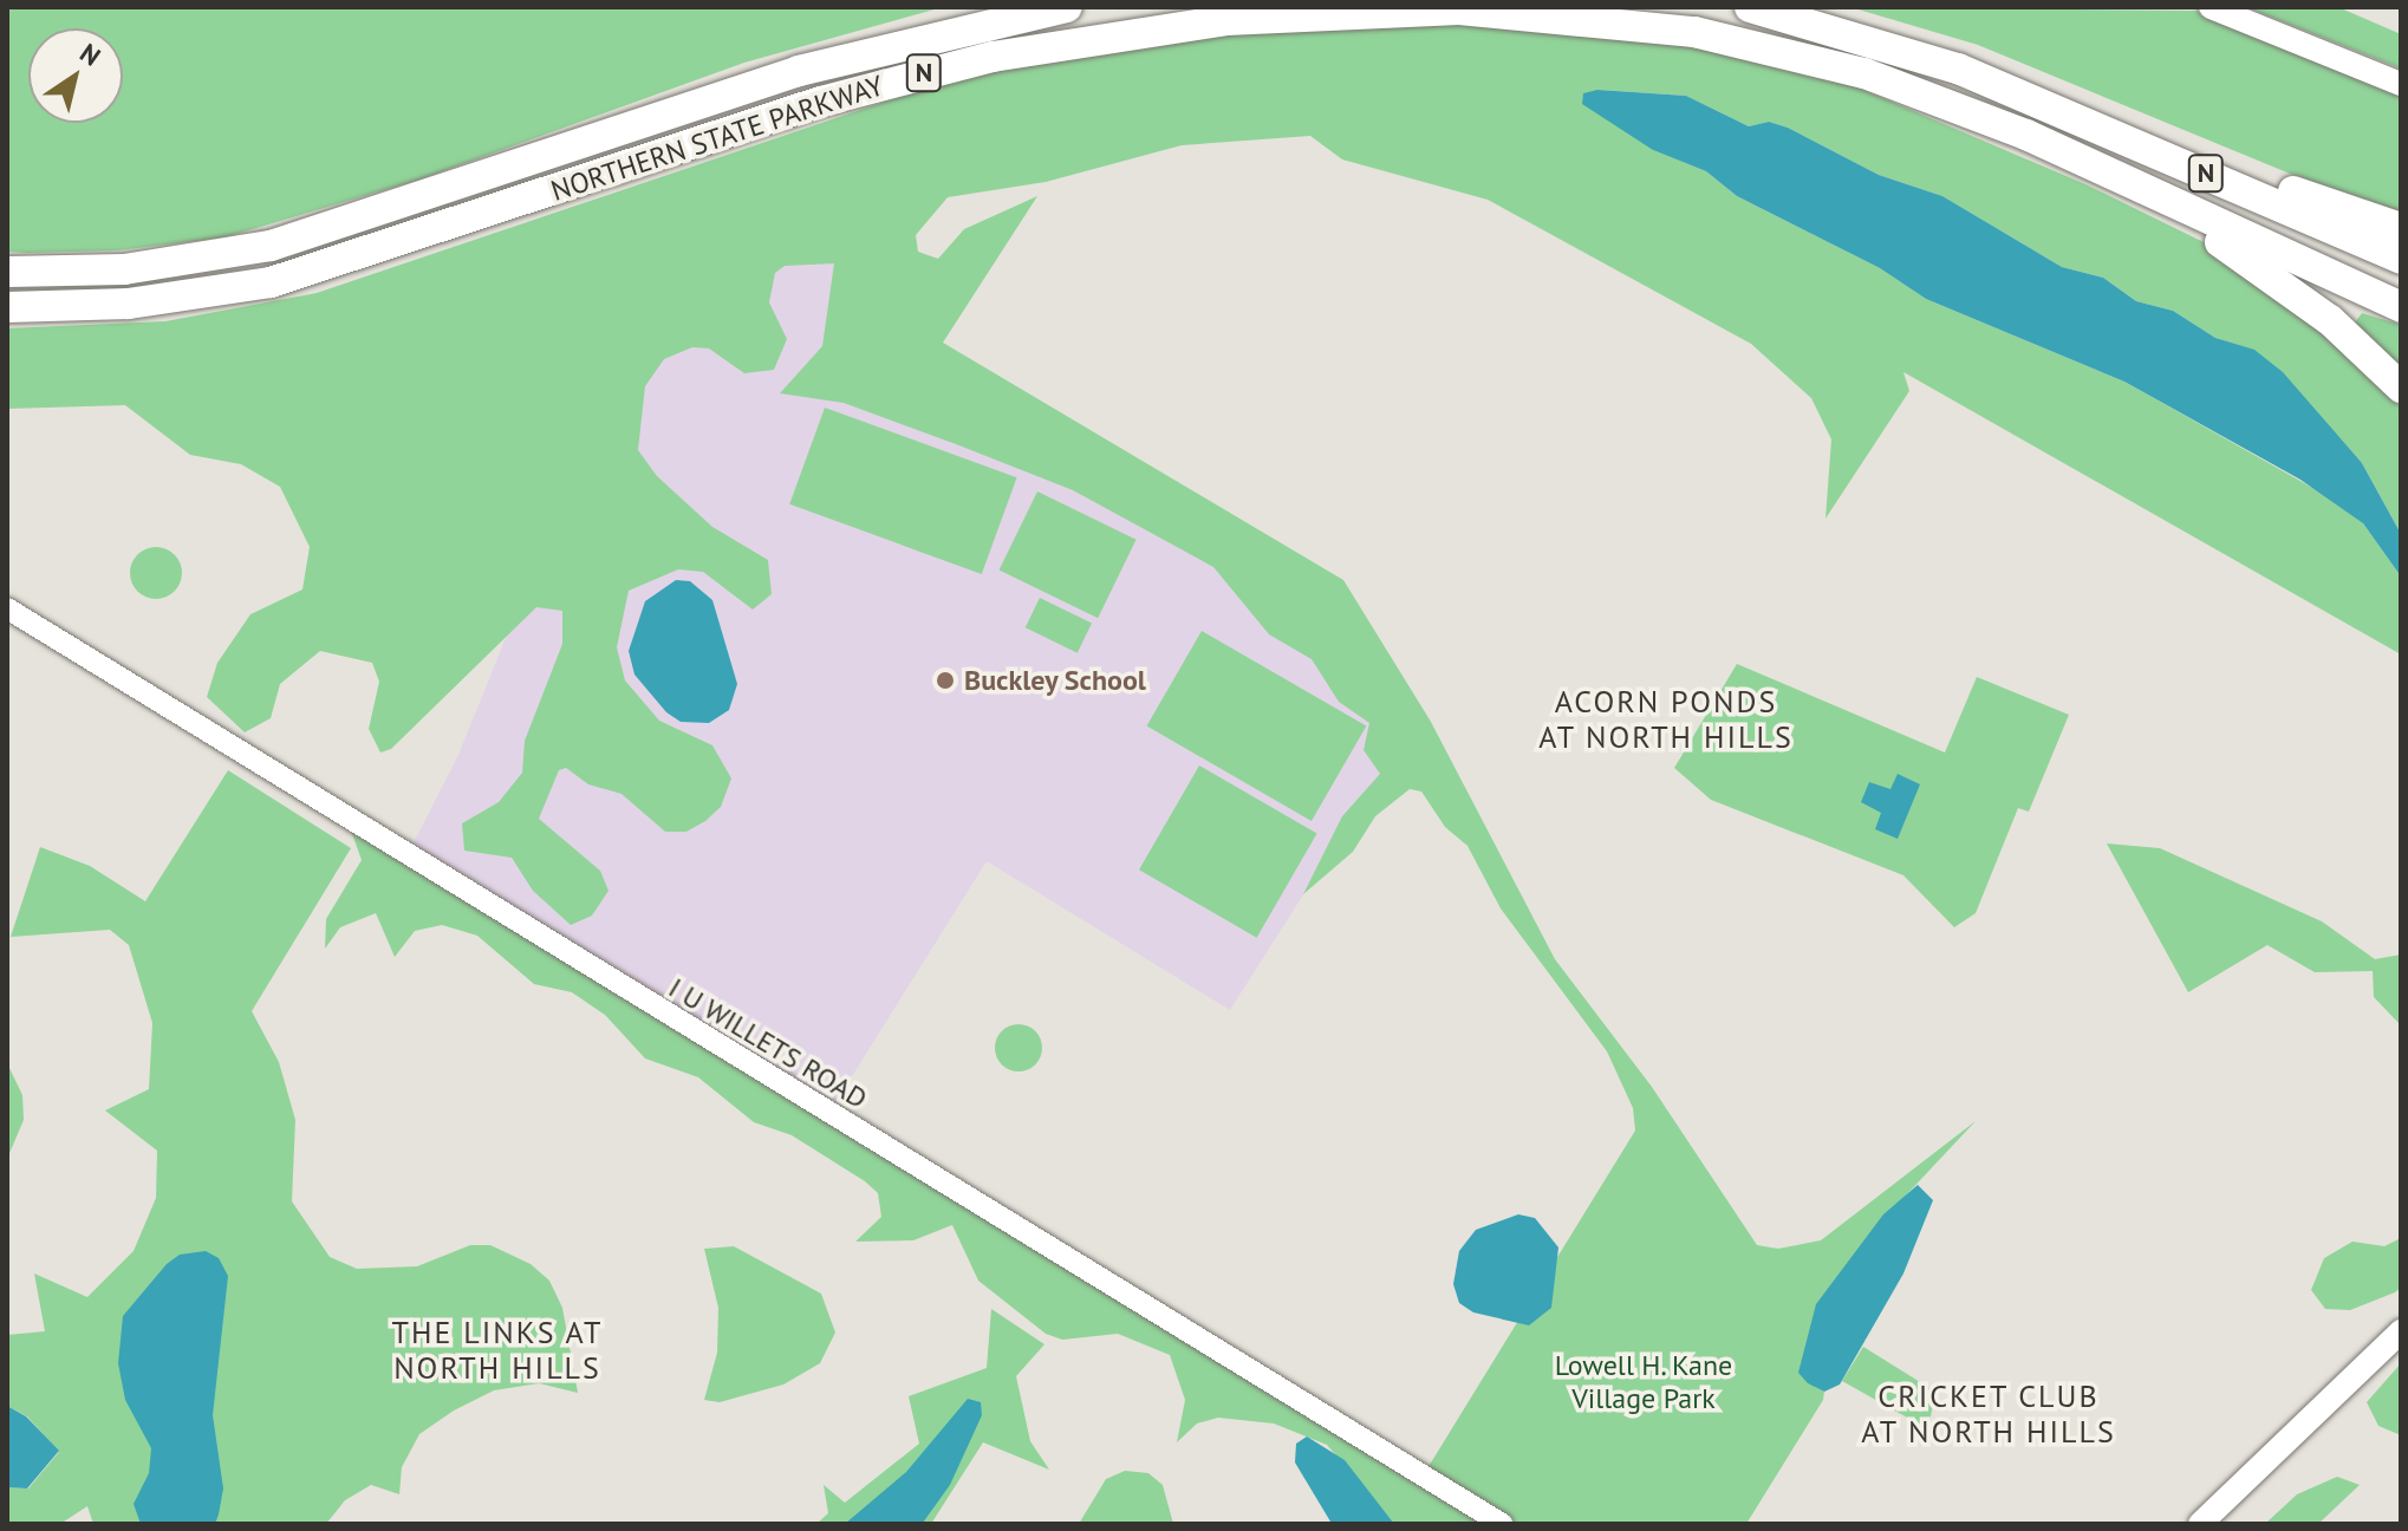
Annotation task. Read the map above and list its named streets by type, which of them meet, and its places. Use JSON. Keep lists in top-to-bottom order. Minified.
{"streets":{"highway":["N","NORTHERN STATE PARKWAY"],"street":["I U WILLETS ROAD"]},"districts":["ACORN PONDS AT NORTH HILLS","THE LINKS AT NORTH HILLS","CRICKET CLUB AT NORTH HILLS"],"parks":["Lowell H. Kane Village Park"],"places":["Buckley School"],"north":"top right"}
